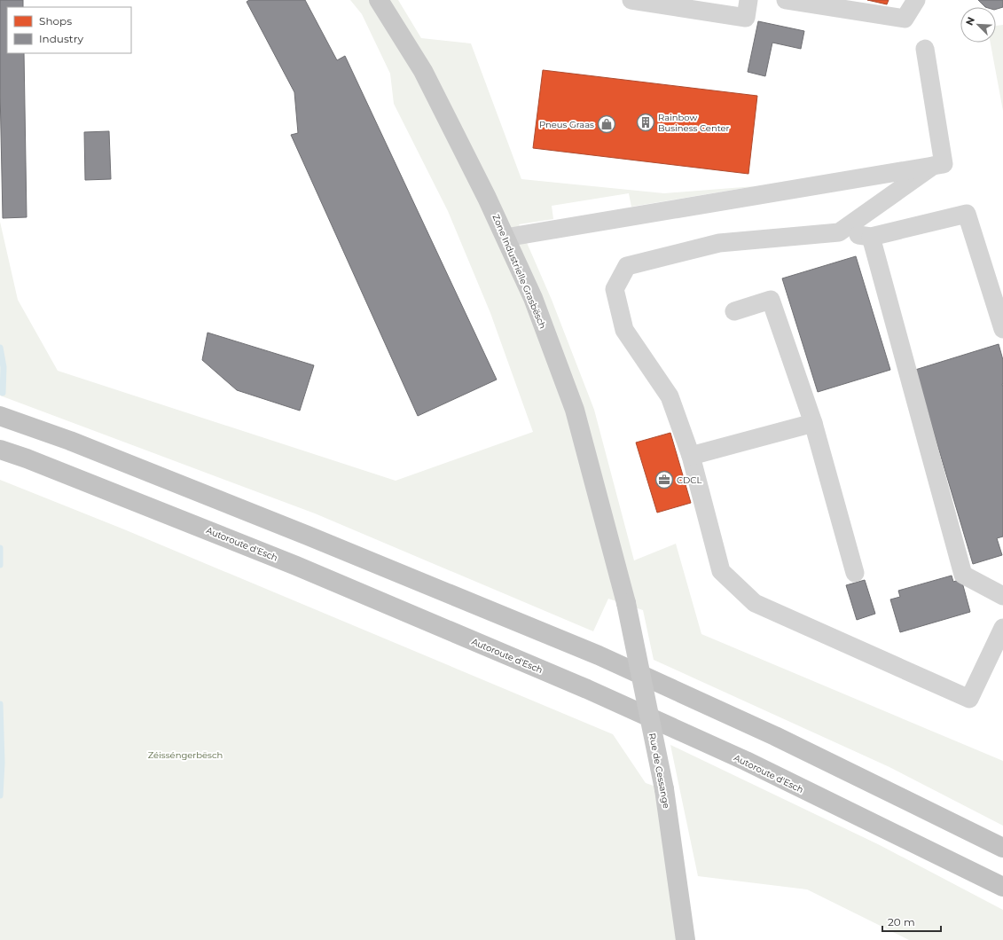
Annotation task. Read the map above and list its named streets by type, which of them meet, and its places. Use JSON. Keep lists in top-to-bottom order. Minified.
{"streets":{"highway":["Autoroute d'Esch"],"main road":["Zone Industrielle Grasbësch","Rue de Cessange"]},"crossings":[["Zone Industrielle Grasbësch","Rue de Cessange"]],"parks":["Zéisséngerbësch"],"places":{"building":["Rainbow Business Center"],"shop":["Pneus Graas"],"office":["CDCL"]},"legend":["Shops","Industry"],"scale_bar":"20 m","north":"top left"}
